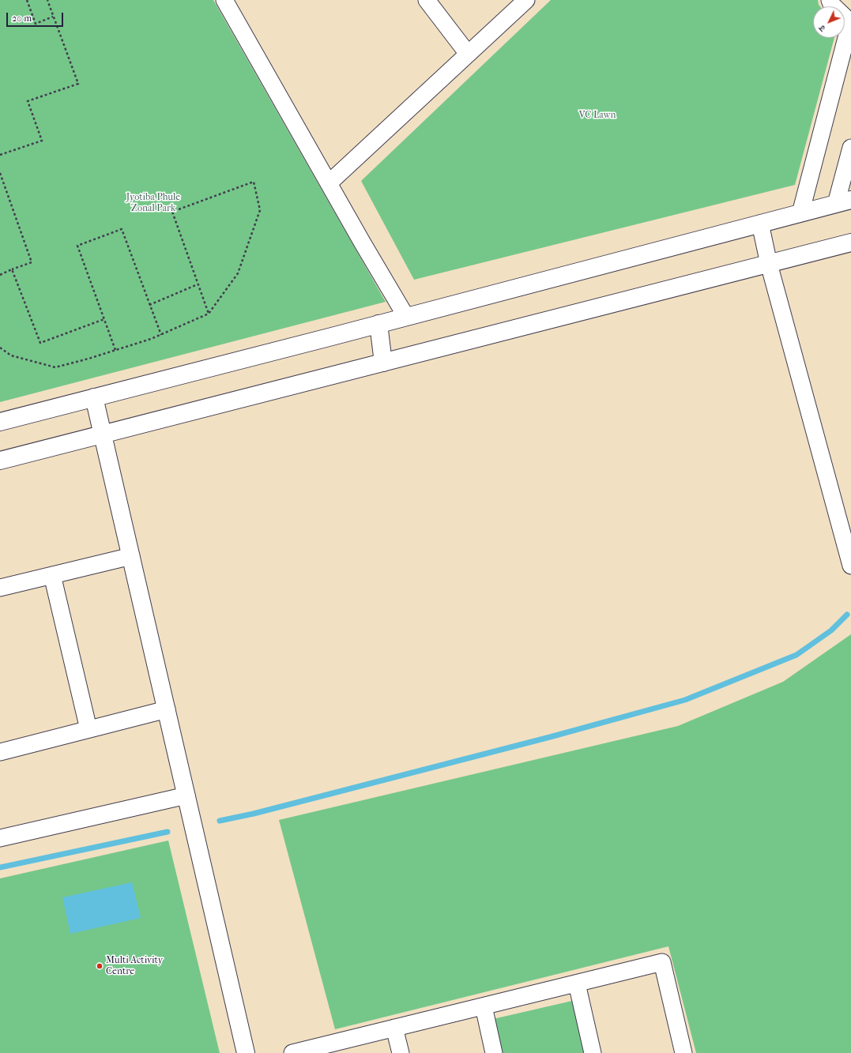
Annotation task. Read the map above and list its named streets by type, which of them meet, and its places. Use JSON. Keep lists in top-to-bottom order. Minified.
{"parks":["VC Lawn","Jyotiba Phule Zonal Park"],"places":["Multi Activity Centre"],"scale_bar":"20 m","north":"bottom left"}
